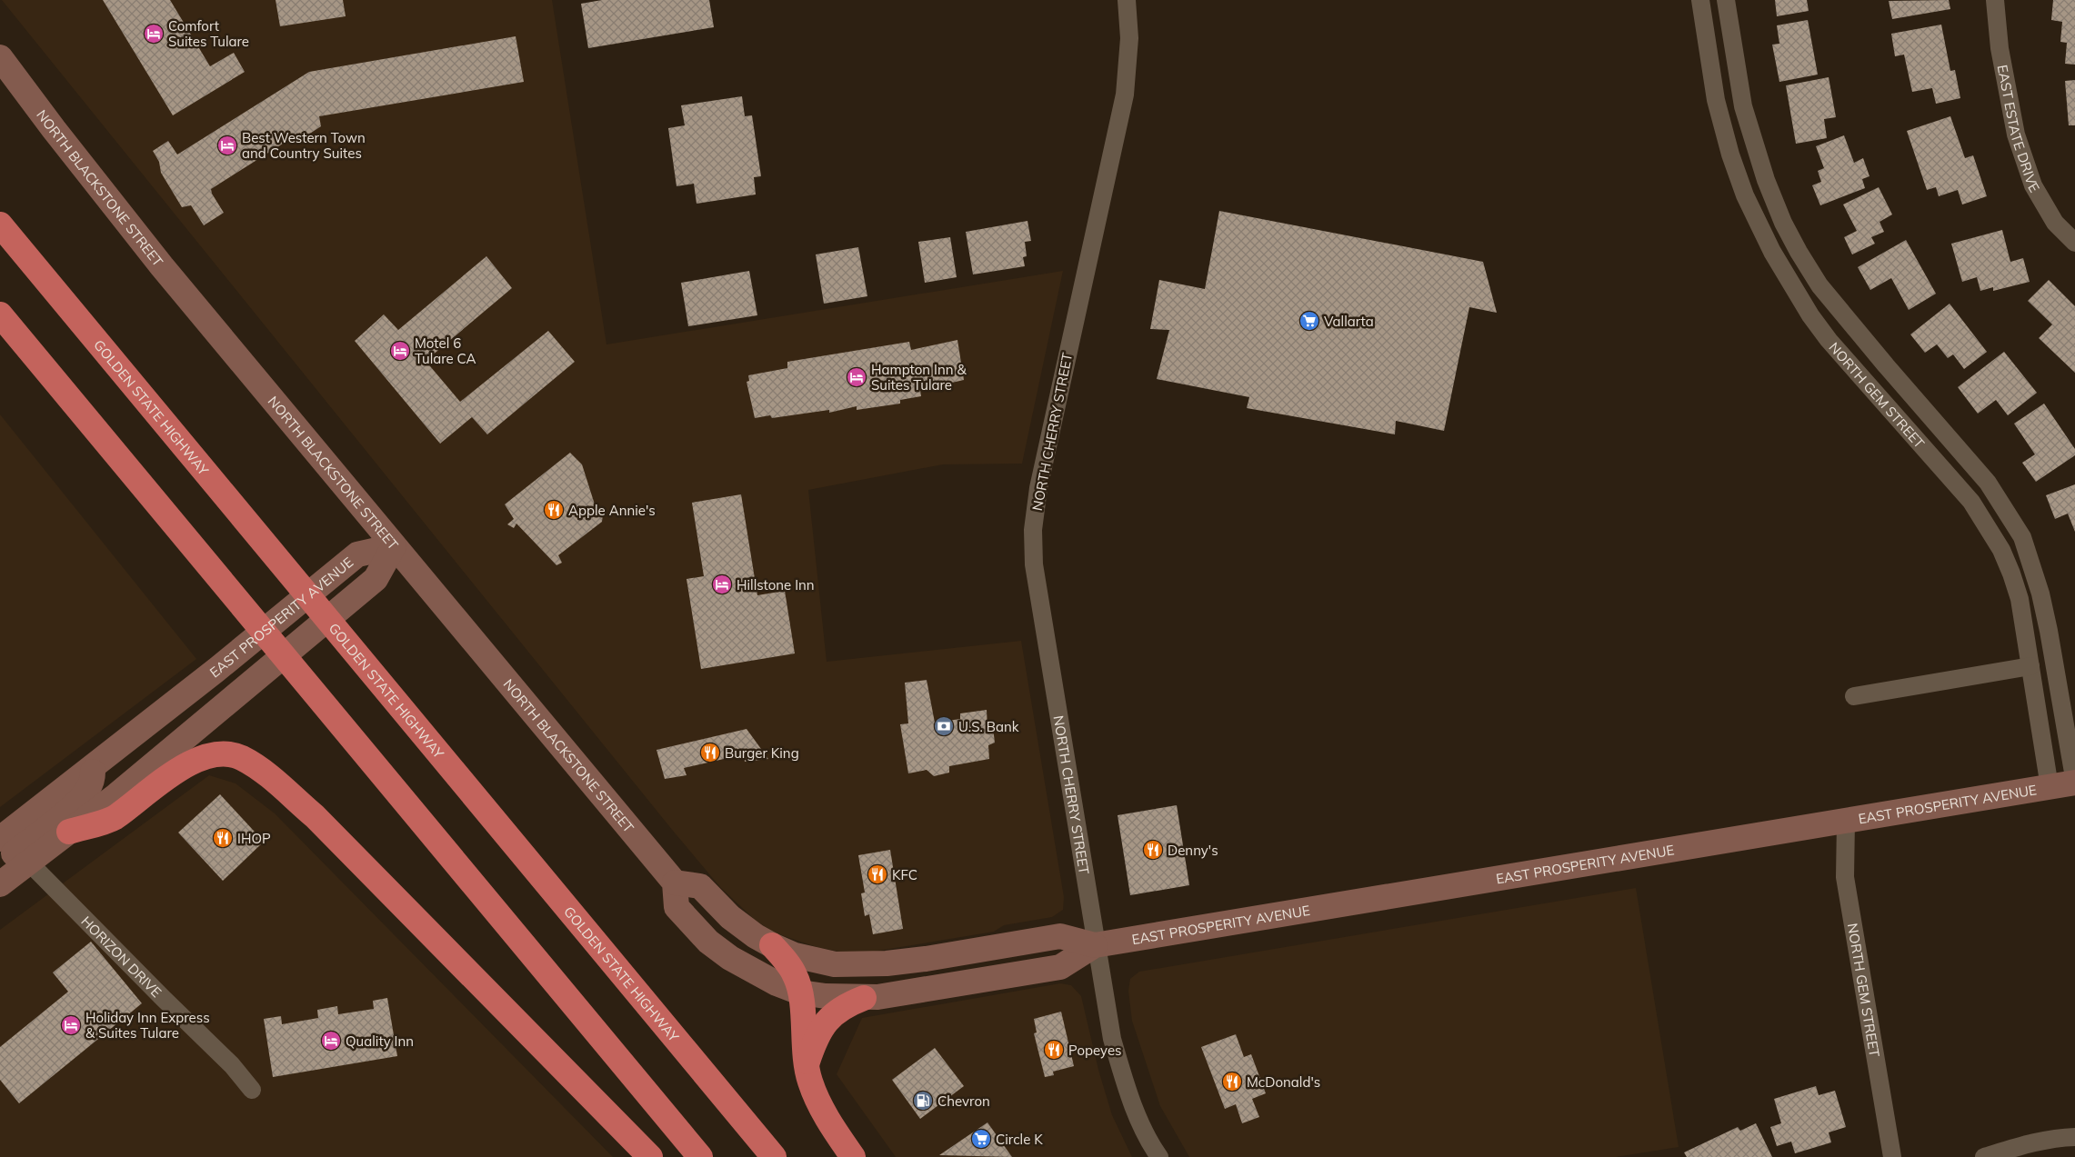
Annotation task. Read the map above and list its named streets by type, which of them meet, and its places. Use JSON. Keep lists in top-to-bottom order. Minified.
{"streets":{"highway":["GOLDEN STATE HIGHWAY"],"main road":["NORTH BLACKSTONE STREET","EAST PROSPERITY AVENUE"],"street":["EAST ESTATE DRIVE","NORTH GEM STREET","NORTH CHERRY STREET","HORIZON DRIVE"]},"crossings":[["NORTH BLACKSTONE STREET","EAST PROSPERITY AVENUE"],["NORTH GEM STREET","EAST PROSPERITY AVENUE"],["NORTH CHERRY STREET","EAST PROSPERITY AVENUE"]],"places":{"hotel":["Comfort Suites Tulare","Best Western Town and Country Suites","Motel 6 Tulare CA","Hampton Inn & Suites Tulare","Hillstone Inn","Holiday Inn Express & Suites Tulare","Quality Inn"],"supermarket":["Vallarta","Circle K"],"restaurant":["Apple Annie's","Burger King","IHOP","Denny's","KFC","Popeyes","McDonald's"],"bank":["U.S. Bank"],"fuel station":["Chevron"]}}
